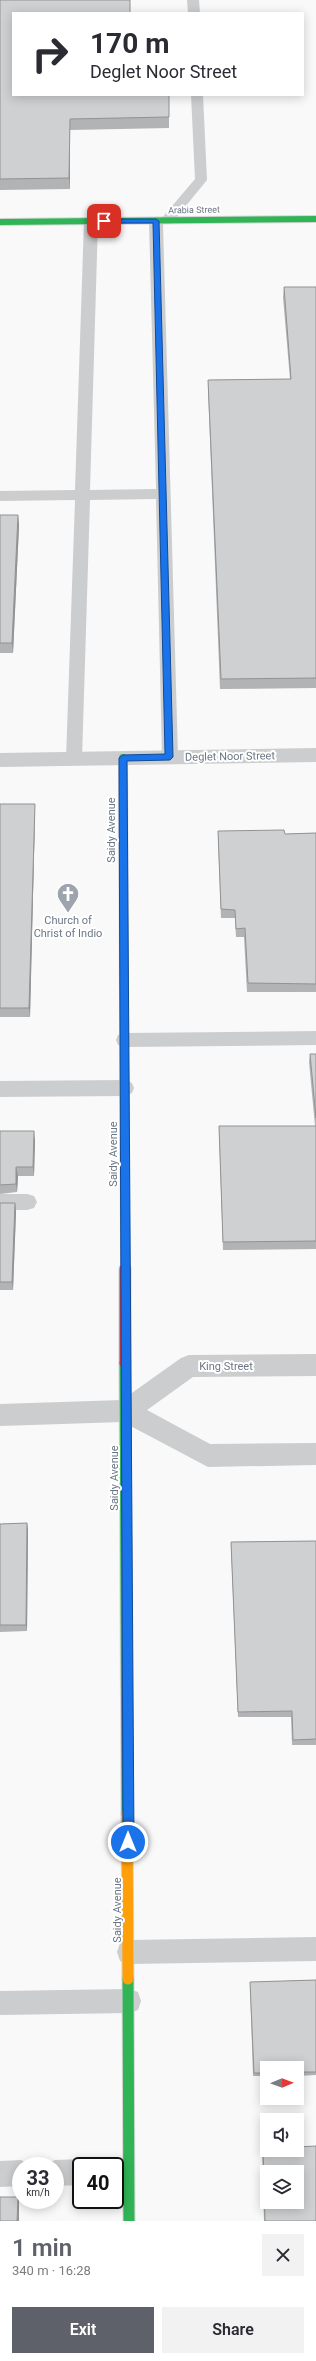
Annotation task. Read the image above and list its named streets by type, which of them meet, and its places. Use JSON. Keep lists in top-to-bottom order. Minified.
{"streets":{"street":["Arabia Street","Deglet Noor Street","Saidy Avenue","King Street"]},"crossings":[["Deglet Noor Street","Saidy Avenue"],["Saidy Avenue","King Street"]],"places":{"church":["Church of Christ of Indio"]},"north":"right","page":{"turn":["170 m","Deglet Noor Street"],"speed":"33 km/h","limit":"40","heading":["1 min","340 m · 16:28"],"buttons":["Exit","Share"]}}
